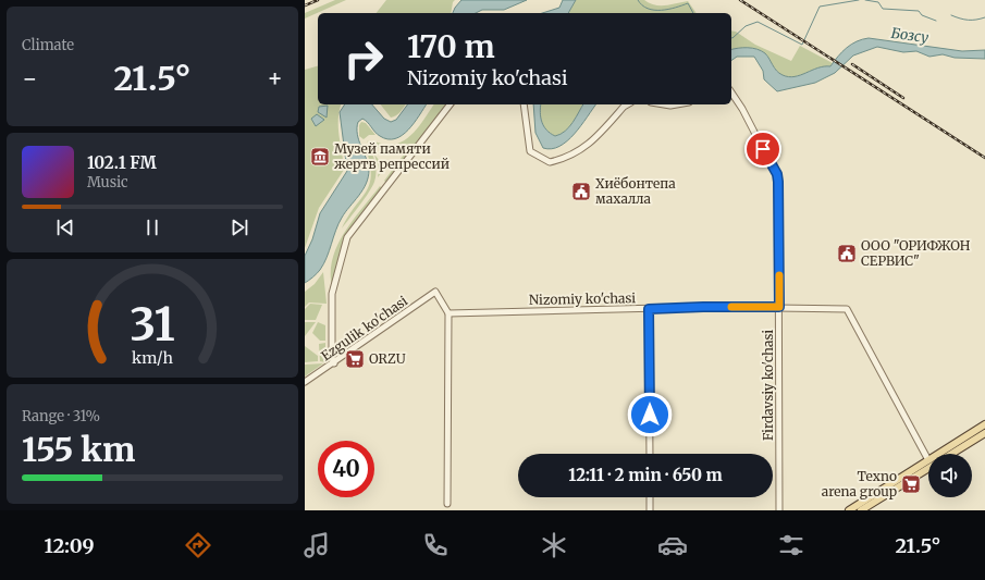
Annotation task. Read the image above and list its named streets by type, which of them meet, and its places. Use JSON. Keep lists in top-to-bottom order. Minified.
{"streets":{"street":["Nizomiy ko'chasi","Ezgulik ko'chasi","Firdavsiy ko'chasi"]},"crossings":[["Nizomiy ko'chasi","Ezgulik ko'chasi"],["Nizomiy ko'chasi","Firdavsiy ko'chasi"]],"water":["Бозсу"],"places":{"museum":["Музей памяти жертв репрессий"],"public building":["Хиёбонтепа махалла","ООО \"ОРИФЖОН СЕРВИС\""],"supermarket":["ORZU","Texno arena group"]},"page":{"tile":["Climate",["Range · 31%","155 km"]],"turn":["170 m","Nizomiy ko'chasi"],"heat":["−","21.5°","+"],"song":["102.1 FM","Music"],"limit":"40","trip":"12:11 · 2 min · 650 m","tabs":["12:09","21.5°"],"gauge":["31","km/h"]}}
